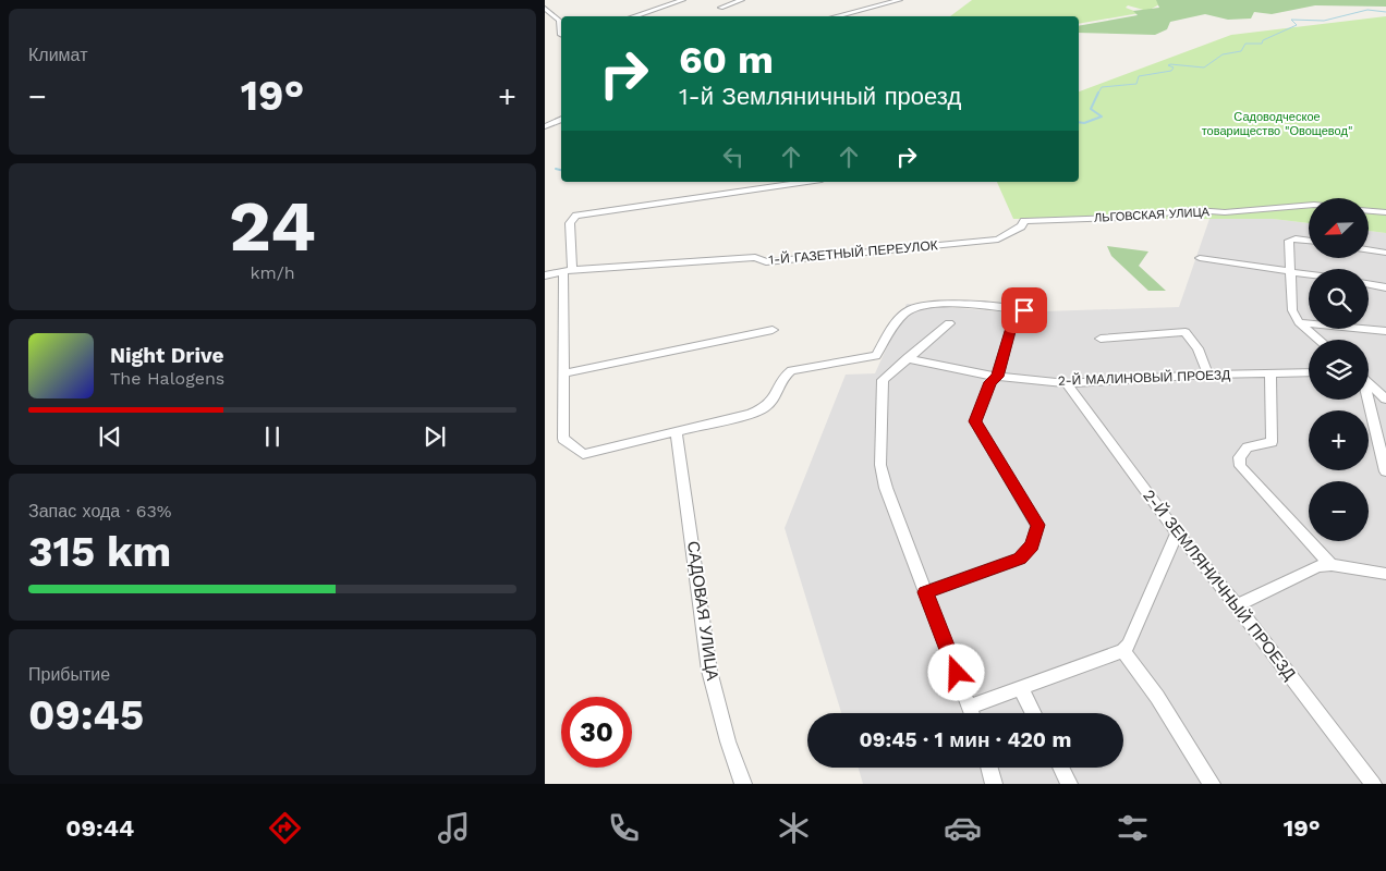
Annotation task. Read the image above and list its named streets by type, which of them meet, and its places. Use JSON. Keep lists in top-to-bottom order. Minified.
{"streets":{"street":["ЛЬГОВСКАЯ УЛИЦА","1-Й ГАЗЕТНЫЙ ПЕРЕУЛОК","2-Й МАЛИНОВЫЙ ПРОЕЗД","2-Й ЗЕМЛЯНИЧНЫЙ ПРОЕЗД","САДОВАЯ УЛИЦА"]},"crossings":[["ЛЬГОВСКАЯ УЛИЦА","1-Й ГАЗЕТНЫЙ ПЕРЕУЛОК"],["2-Й МАЛИНОВЫЙ ПРОЕЗД","2-Й ЗЕМЛЯНИЧНЫЙ ПРОЕЗД"]],"parks":["Садоводческое товарищество \"Овощевод\""],"north":"bottom left","page":{"tile":["Климат",["24","km/h"],["Запас хода · 63%","315 km"],["Прибытие","09:45"]],"turn":["60 m","1-й Земляничный проезд"],"heat":["−","19°","+"],"map_buttons":["+","−"],"song":["Night Drive","The Halogens"],"limit":"30","trip":"09:45 · 1 мин · 420 m","tabs":["09:44","19°"]}}
